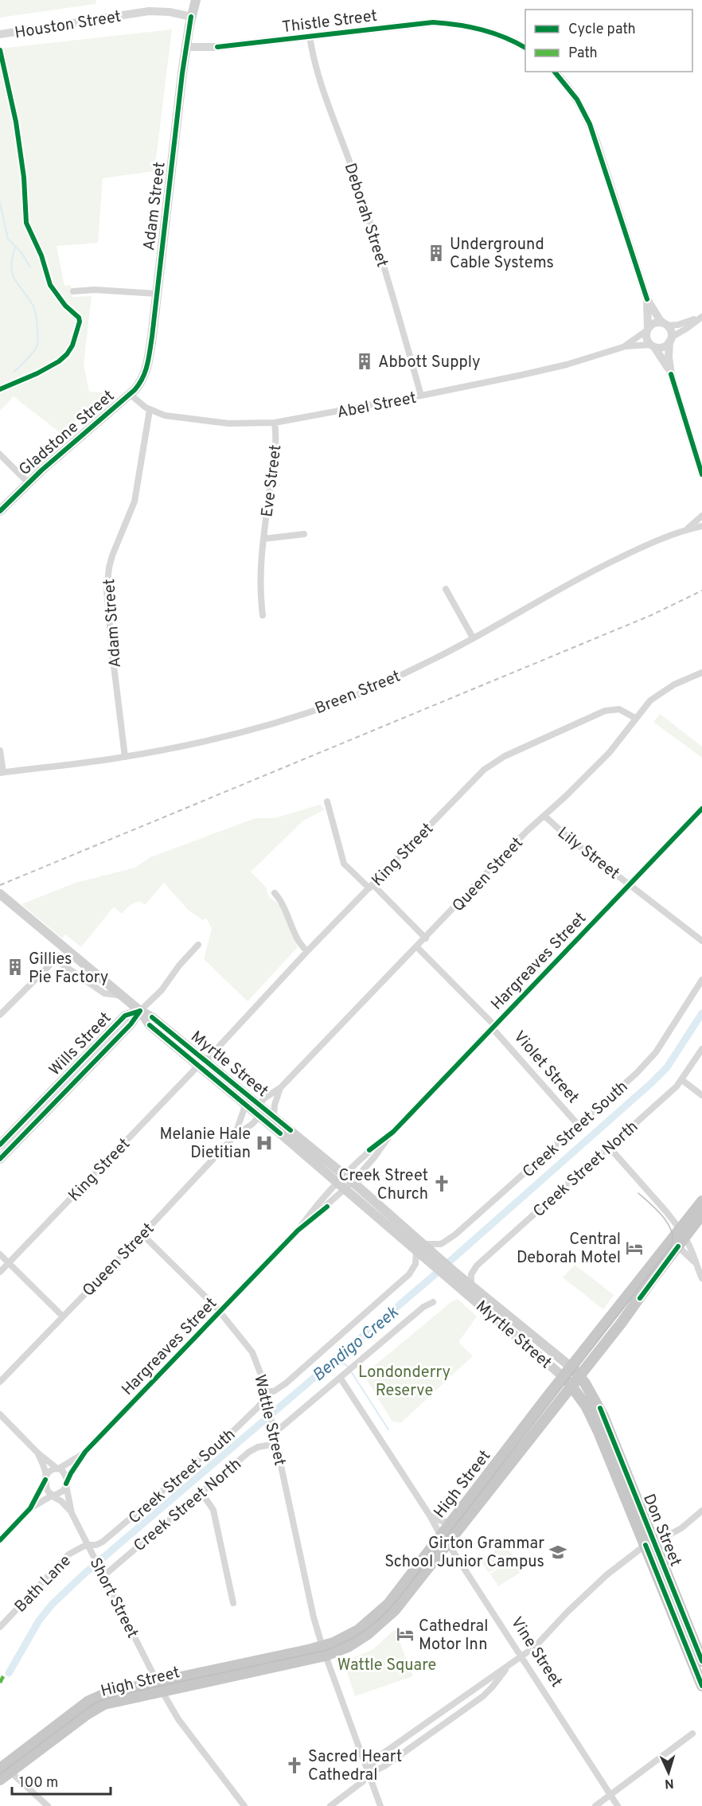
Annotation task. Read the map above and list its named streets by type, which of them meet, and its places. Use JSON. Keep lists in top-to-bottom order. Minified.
{"streets":{"highway":["High Street","Don Street"],"main road":["Adam Street","Gladstone Street","Wills Street","Myrtle Street"],"street":["Thistle Street","Houston Street","Deborah Street","Abel Street","Eve Street","Breen Street","Lily Street","King Street","Queen Street","Hargreaves Street","Violet Street","Creek Street South","Creek Street North","Wattle Street","Bath Lane","Short Street","Vine Street"]},"crossings":[["Thistle Street","Adam Street"],["Thistle Street","Deborah Street"],["Houston Street","Adam Street"],["Adam Street","Abel Street"],["Adam Street","Gladstone Street"],["Adam Street","Breen Street"],["Deborah Street","Abel Street"],["Abel Street","Gladstone Street"],["Abel Street","Eve Street"],["Lily Street","Queen Street"],["Lily Street","Hargreaves Street"],["King Street","Queen Street"],["King Street","Myrtle Street"],["Queen Street","Myrtle Street"],["Queen Street","Violet Street"],["Queen Street","Wattle Street"],["Hargreaves Street","Myrtle Street"],["Hargreaves Street","Violet Street"],["Hargreaves Street","Wattle Street"],["Hargreaves Street","Short Street"],["Wills Street","Myrtle Street"],["Myrtle Street","Creek Street South"],["Myrtle Street","Creek Street North"],["Myrtle Street","High Street"],["Myrtle Street","Don Street"],["Violet Street","Creek Street South"],["Creek Street South","Wattle Street"],["Creek Street South","Bath Lane"],["Creek Street South","Short Street"],["Creek Street North","Wattle Street"],["Creek Street North","Short Street"],["Wattle Street","High Street"],["High Street","Don Street"],["High Street","Short Street"],["High Street","Vine Street"],["Bath Lane","Short Street"]],"water":["Bendigo Creek"],"parks":["Londonderry Reserve","Wattle Square"],"places":{"building":["Underground Cable Systems","Abbott Supply","Gillies Pie Factory"],"hospital":["Melanie Hale Dietitian"],"church":["Creek Street Church","Sacred Heart Cathedral"],"hotel":["Central Deborah Motel","Cathedral Motor Inn"],"school or university":["Girton Grammar School Junior Campus"]},"legend":["Cycle path","Path"],"scale_bar":"100 m","north":"bottom"}
